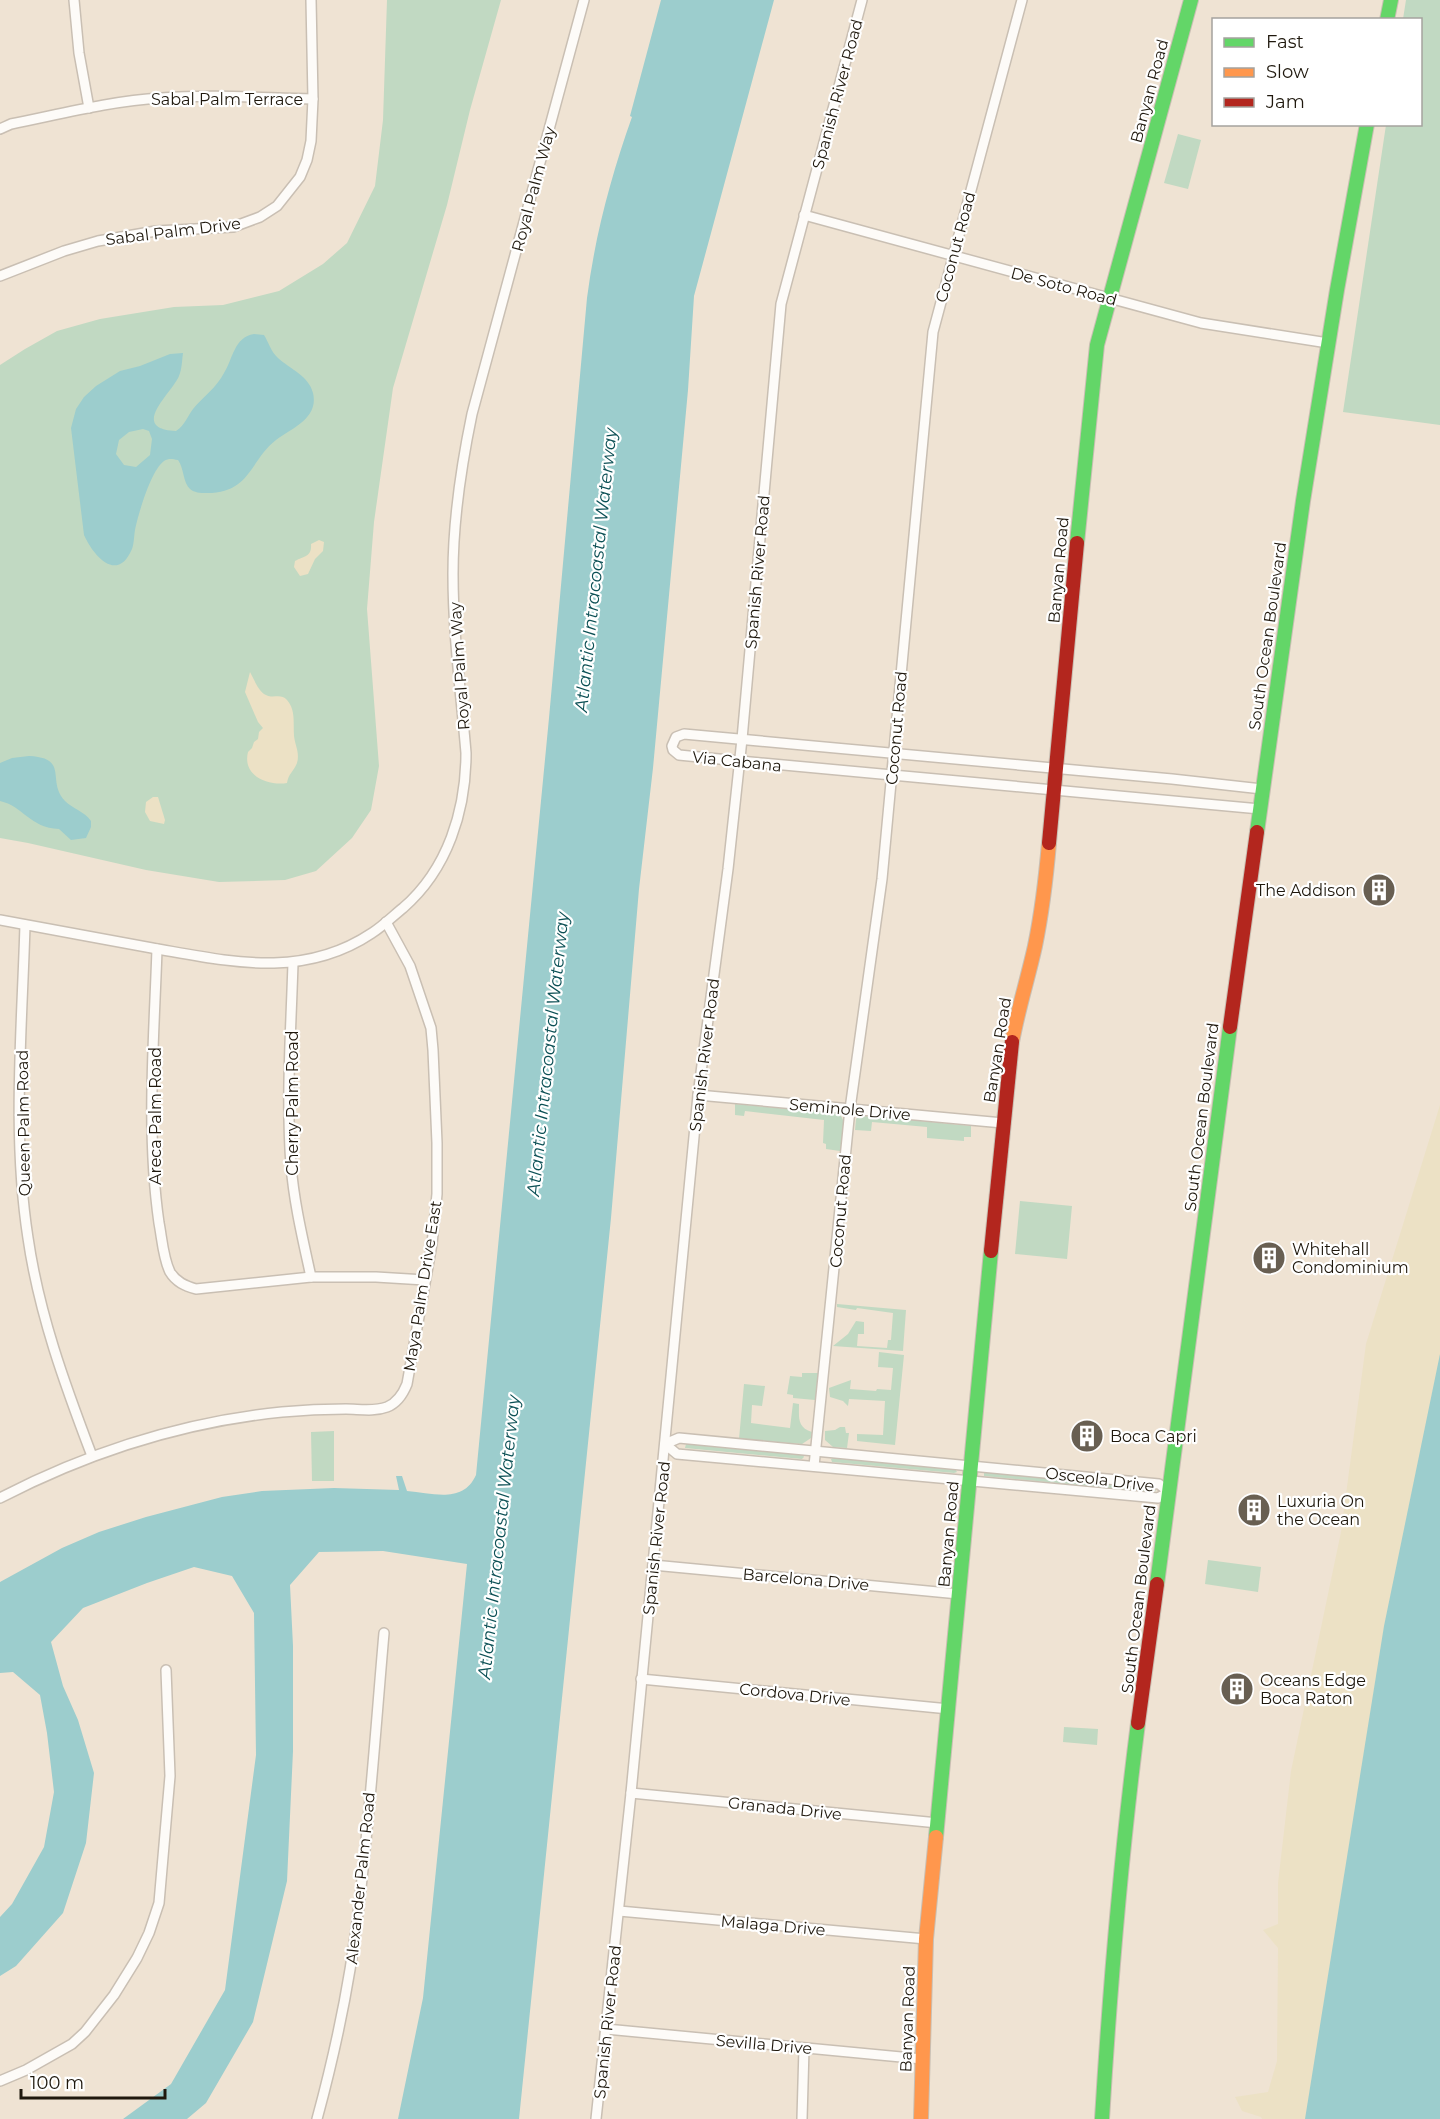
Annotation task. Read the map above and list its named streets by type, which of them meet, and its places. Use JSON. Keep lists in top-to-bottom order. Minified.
{"streets":{"street":["Banyan Road","Spanish River Road","Sabal Palm Terrace","Royal Palm Way","Sabal Palm Drive","Coconut Road","De Soto Road","South Ocean Boulevard","Via Cabana","Cherry Palm Road","Seminole Drive","Areca Palm Road","Queen Palm Road","Maya Palm Drive East","Osceola Drive","Barcelona Drive","Cordova Drive","Granada Drive","Alexander Palm Road","Malaga Drive","Sevilla Drive"]},"crossings":[["Banyan Road","De Soto Road"],["Banyan Road","Via Cabana"],["Banyan Road","Seminole Drive"],["Banyan Road","Osceola Drive"],["Banyan Road","Barcelona Drive"],["Banyan Road","Cordova Drive"],["Banyan Road","Granada Drive"],["Banyan Road","Malaga Drive"],["Banyan Road","Sevilla Drive"],["Spanish River Road","De Soto Road"],["Spanish River Road","Via Cabana"],["Spanish River Road","Seminole Drive"],["Spanish River Road","Osceola Drive"],["Spanish River Road","Barcelona Drive"],["Spanish River Road","Cordova Drive"],["Spanish River Road","Granada Drive"],["Spanish River Road","Malaga Drive"],["Spanish River Road","Sevilla Drive"],["Sabal Palm Terrace","Sabal Palm Drive"],["Royal Palm Way","Cherry Palm Road"],["Royal Palm Way","Areca Palm Road"],["Royal Palm Way","Queen Palm Road"],["Royal Palm Way","Maya Palm Drive East"],["Coconut Road","De Soto Road"],["Coconut Road","Via Cabana"],["Coconut Road","Seminole Drive"],["Coconut Road","Osceola Drive"],["De Soto Road","South Ocean Boulevard"],["South Ocean Boulevard","Via Cabana"],["South Ocean Boulevard","Osceola Drive"],["Cherry Palm Road","Areca Palm Road"],["Areca Palm Road","Maya Palm Drive East"],["Queen Palm Road","Maya Palm Drive East"]],"water":["Atlantic Intracoastal Waterway"],"places":{"building":["The Addison","Whitehall Condominium","Boca Capri","Luxuria On the Ocean","Oceans Edge Boca Raton"]},"legend":["Fast","Slow","Jam"],"scale_bar":"100 m"}
